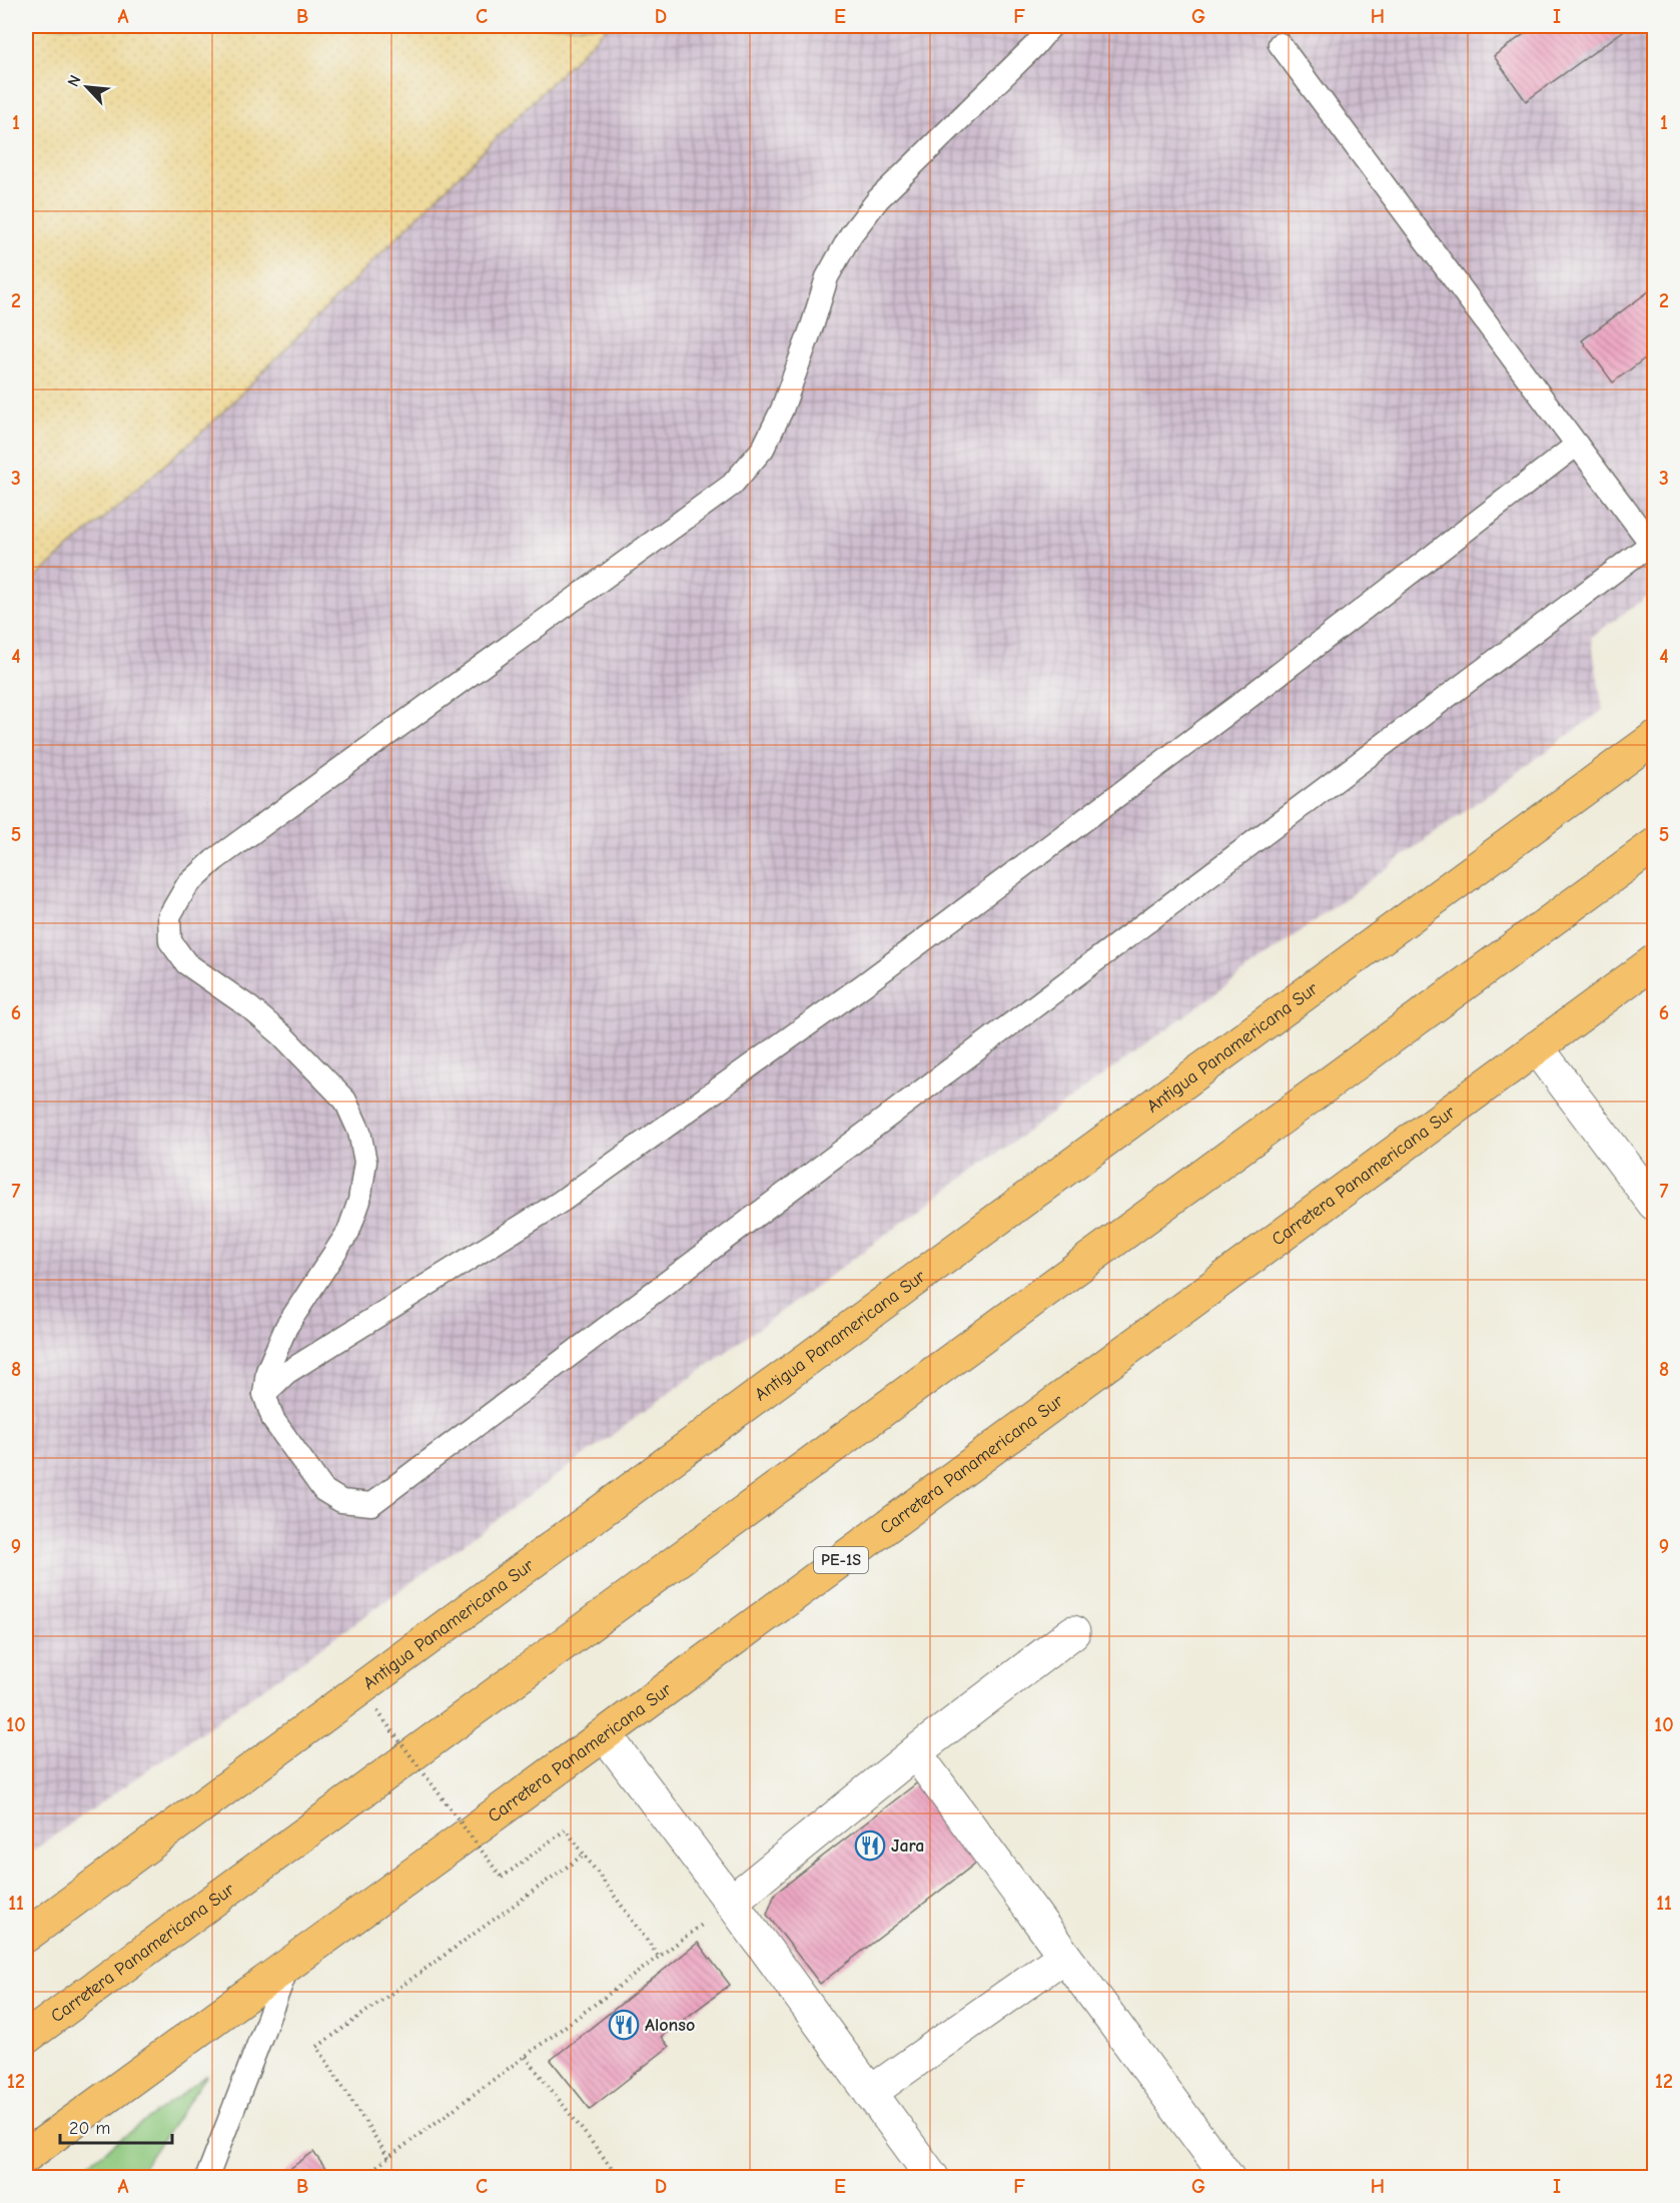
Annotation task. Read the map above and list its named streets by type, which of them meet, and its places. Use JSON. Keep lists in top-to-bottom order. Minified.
{"streets":{"main road":["Antigua Panamericana Sur","Carretera Panamericana Sur","PE-1S"]},"places":{"restaurant":["Jara","Alonso"]},"scale_bar":"20 m","north":"top left","grid":{"columns":["A","B","C","D","E","F","G","H","I"],"rows":["1","2","3","4","5","6","7","8","9","10","11","12"]}}
